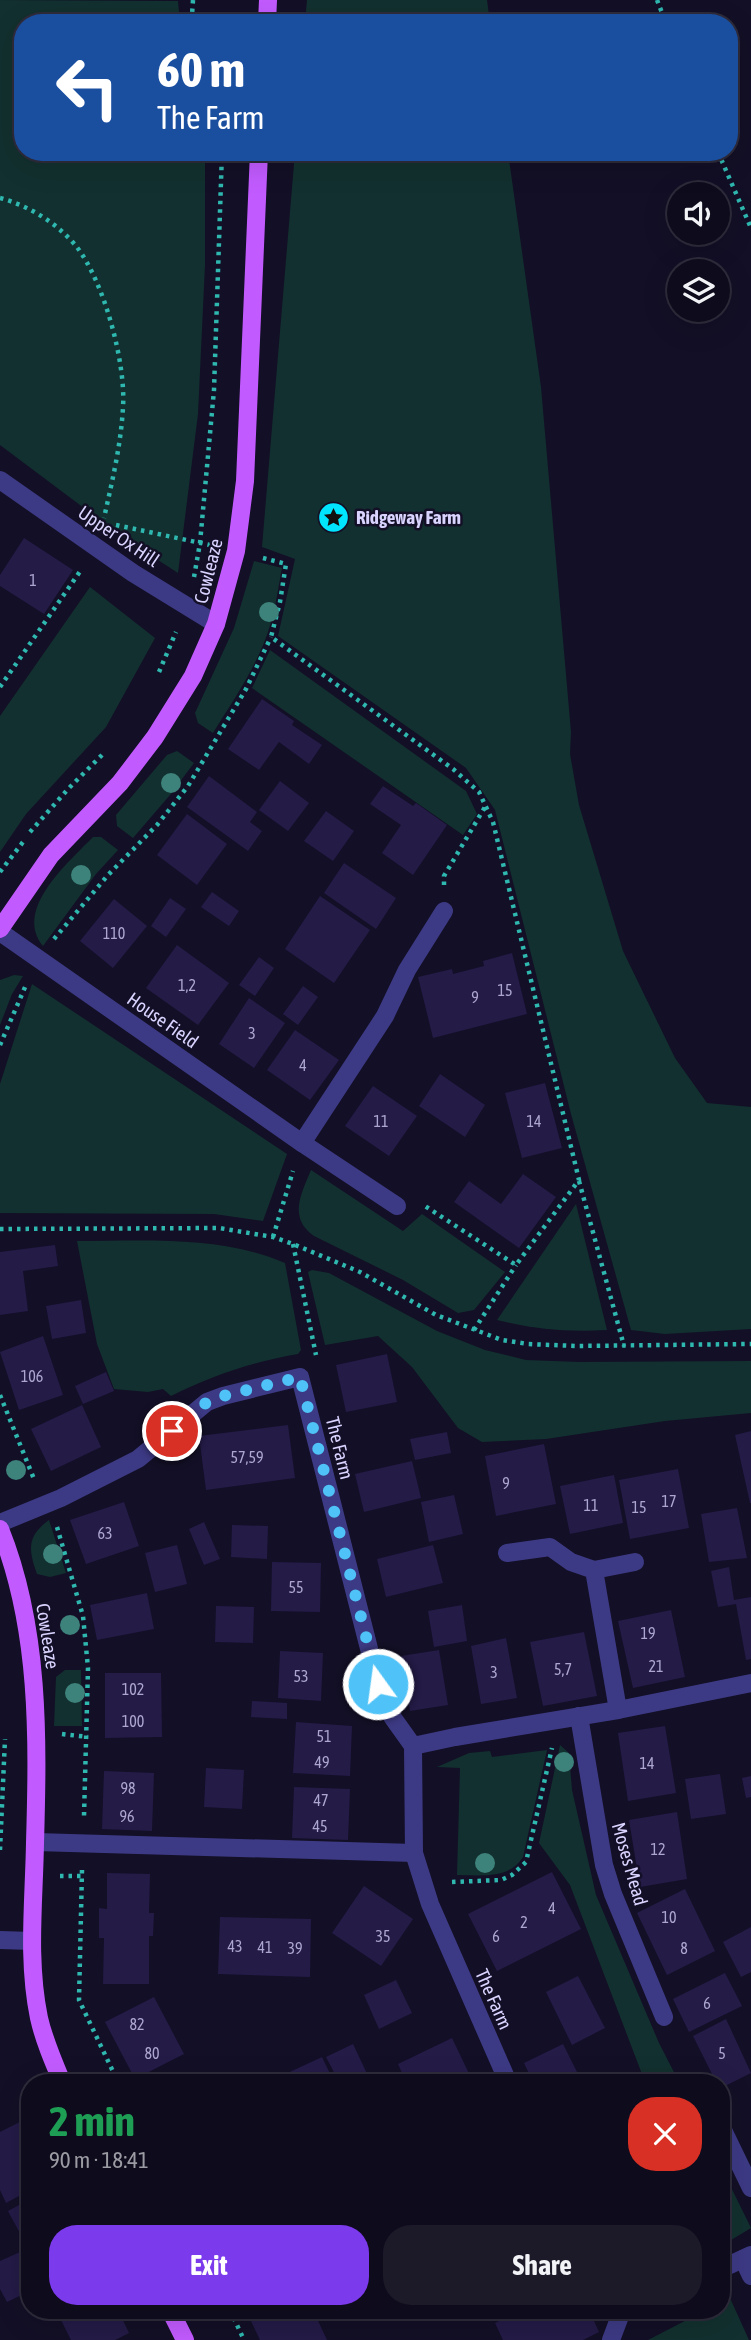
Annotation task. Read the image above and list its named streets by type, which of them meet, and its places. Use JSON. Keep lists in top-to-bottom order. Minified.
{"streets":{"main road":["Cowleaze"],"street":["Upper Ox Hill","House Field","The Farm","Moses Mead"]},"crossings":[["Upper Ox Hill","Cowleaze"],["Cowleaze","House Field"]],"places":{"place":["Ridgeway Farm"]},"house_numbers":["1","110","1,2","15","9","3","4","11","14","106","57,59","9","17","11","15","63","55","19","21","5,7","3","53","102","100","51","49","14","98","47","96","45","12","4","10","2","35","6","43","41","39","8","6","82","80","5"],"page":{"turn":["60 m","The Farm"],"heading":["2 min","90 m · 18:41"],"buttons":["Exit","Share"]}}
